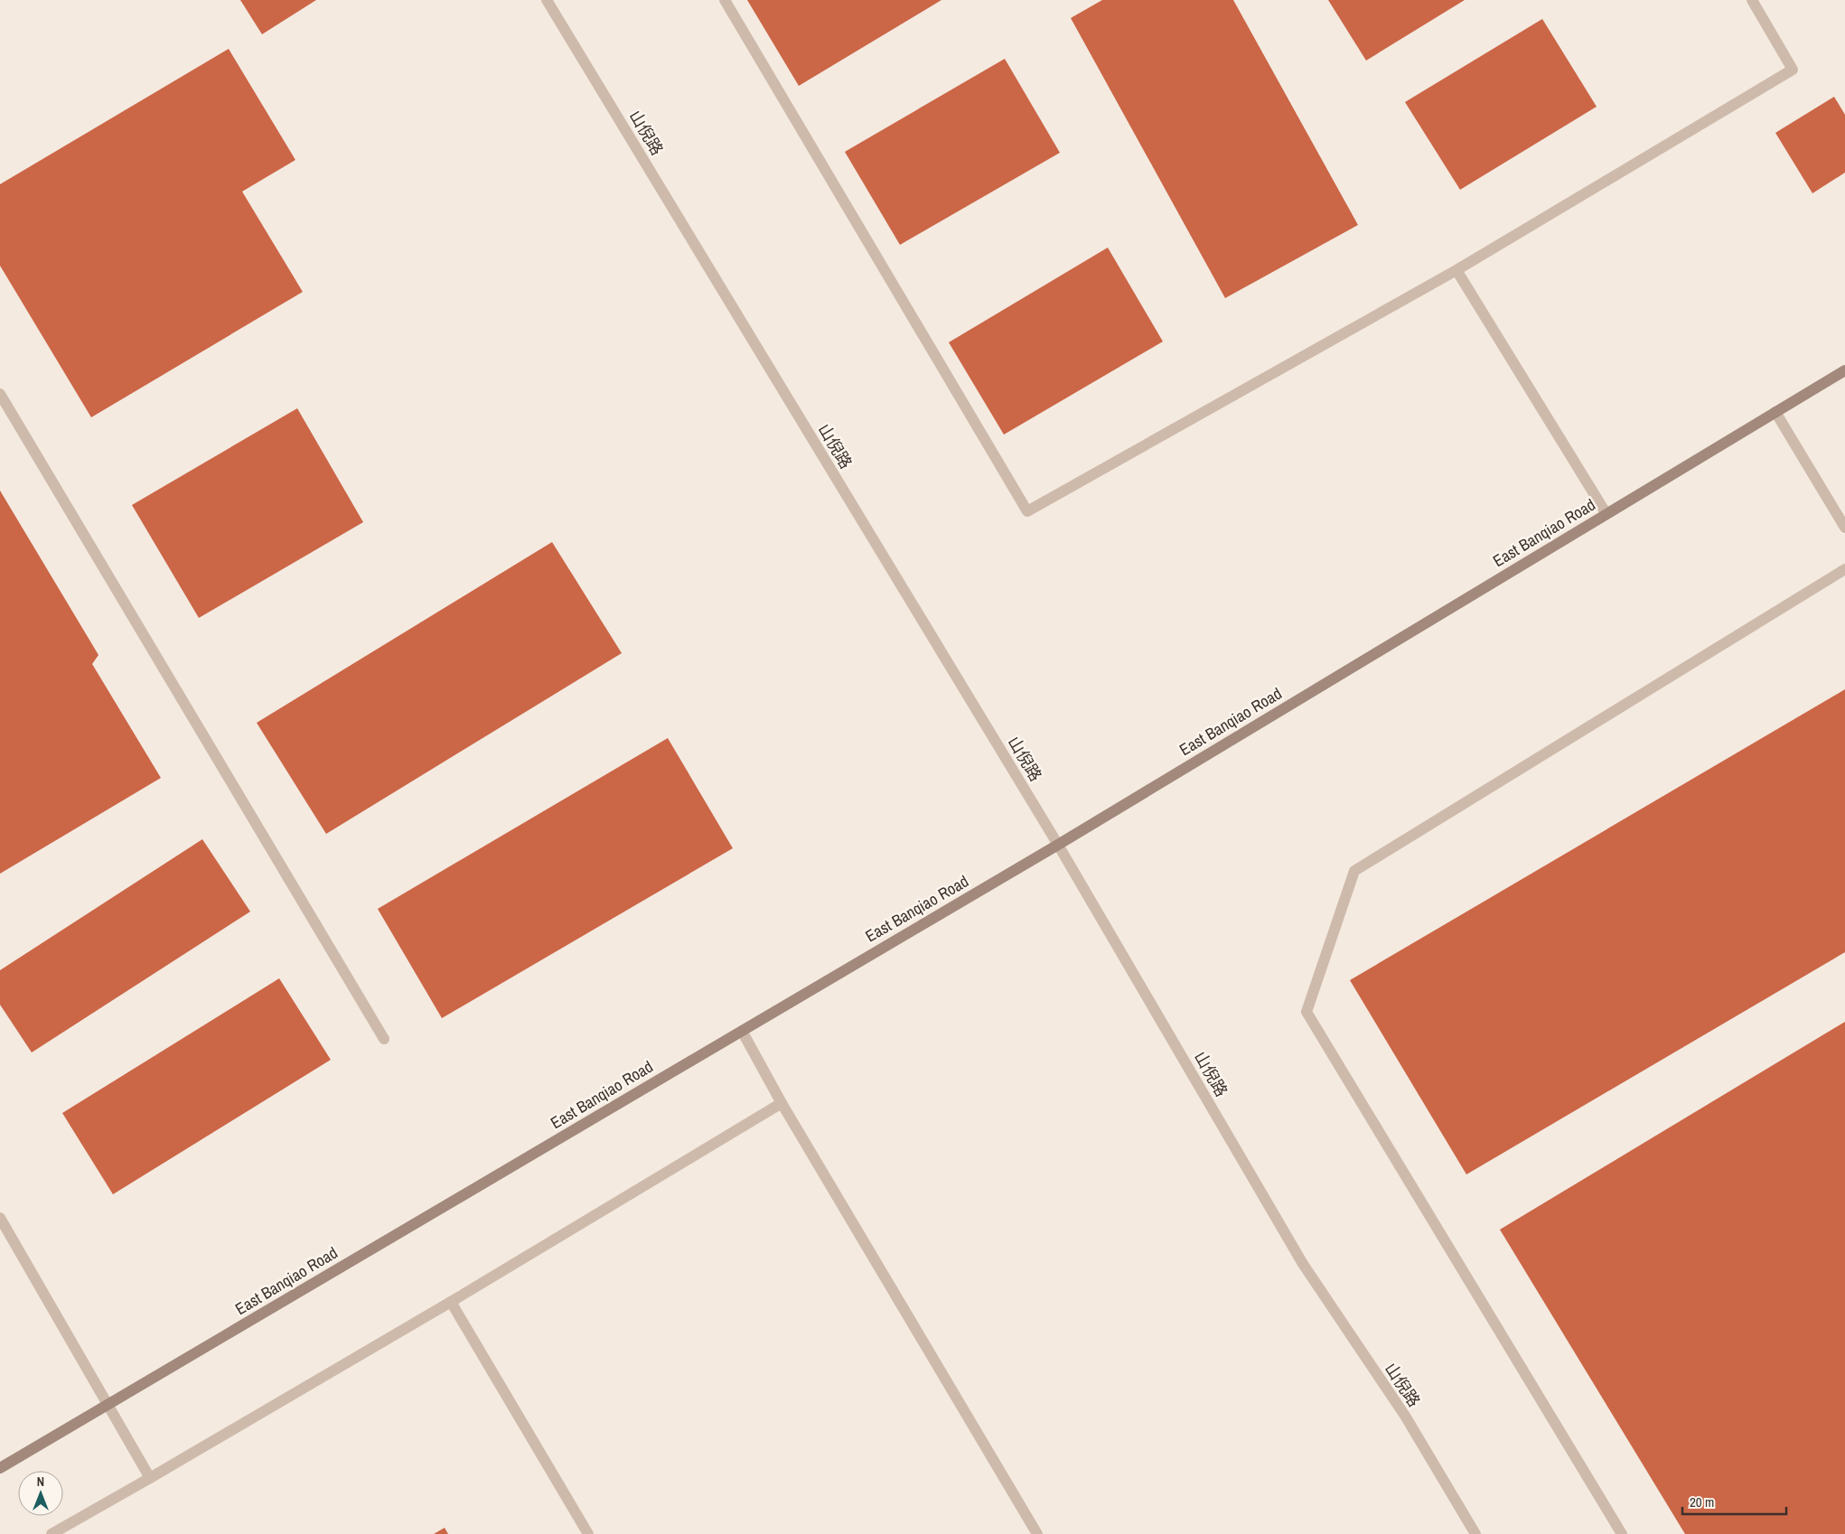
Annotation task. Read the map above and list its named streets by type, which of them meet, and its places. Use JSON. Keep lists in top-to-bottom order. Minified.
{"streets":{"street":["山倪路","East Banqiao Road"]},"crossings":[["山倪路","East Banqiao Road"]],"scale_bar":"20 m","north":"top"}
